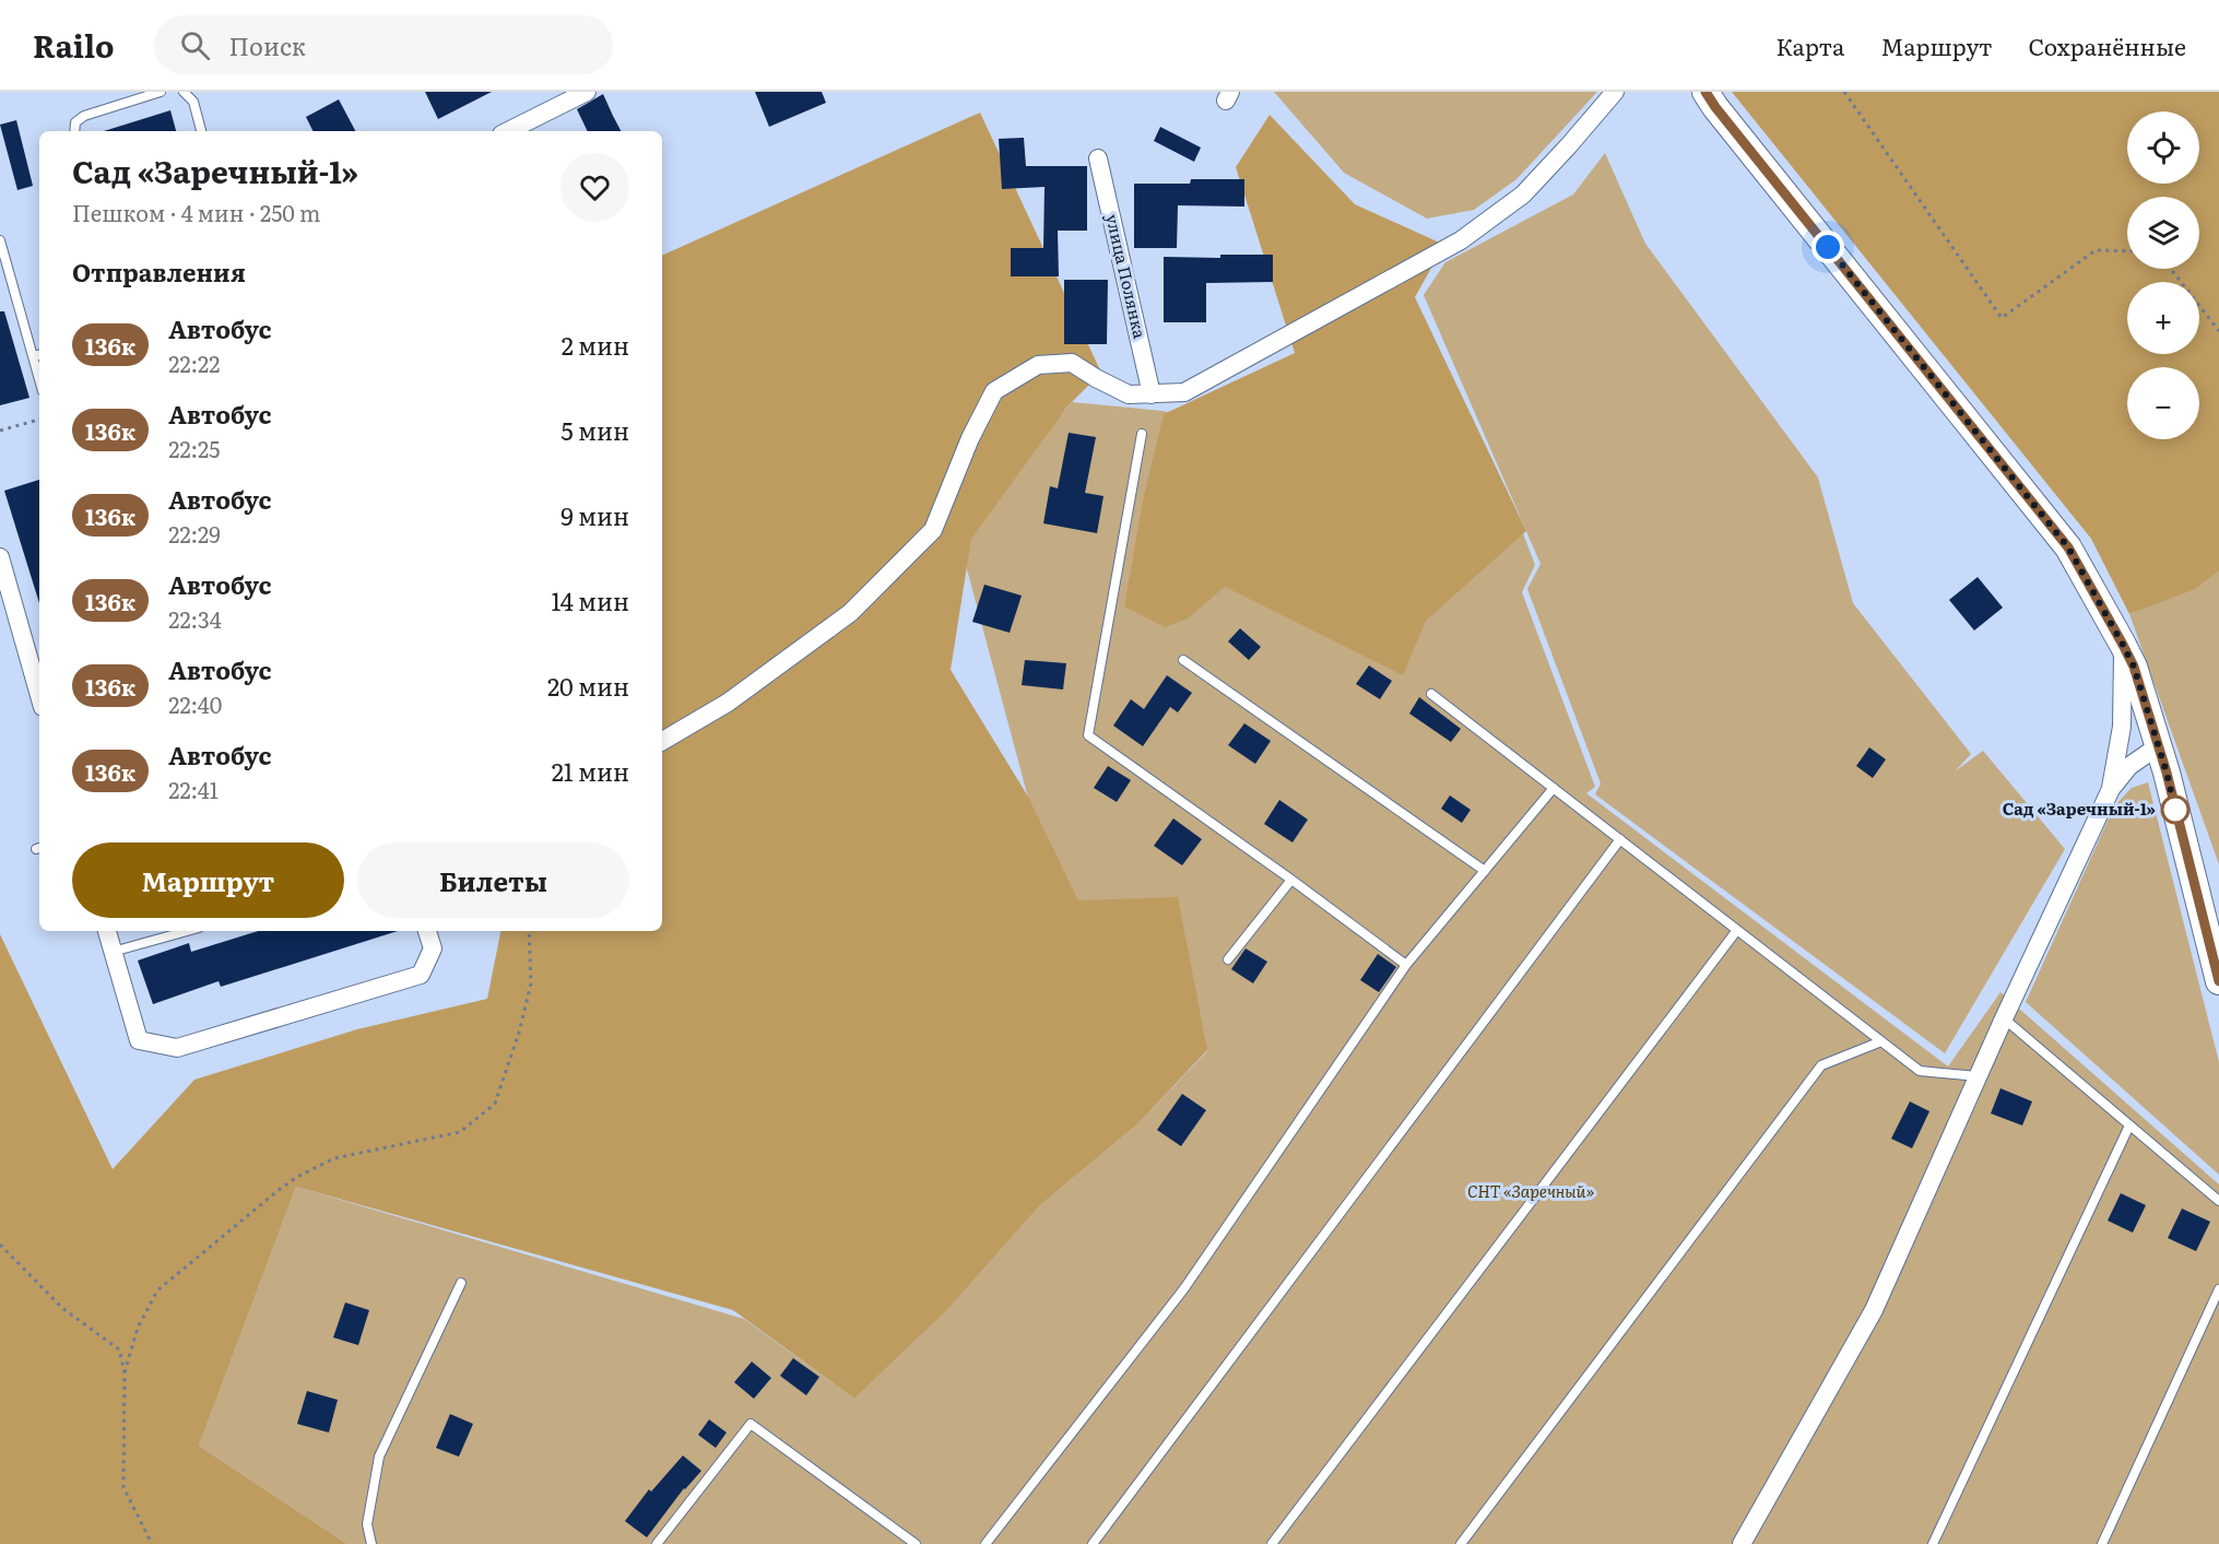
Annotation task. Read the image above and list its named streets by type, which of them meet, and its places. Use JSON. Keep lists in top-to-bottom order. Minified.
{"streets":{"street":["улица Полянка"]},"parks":["СНТ «Заречный»"],"places":["Сад «Заречный-1»"],"lines":["bus line 136к"],"page":{"header":"Railo","search":"Поиск","nav":["Карта","Маршрут","Сохранённые"],"map_buttons":["+","−"],"heading":[["Сад «Заречный-1»","Пешком · 4 мин · 250 m"],"Отправления"],"list":[{"mark":"136к","name":"Автобус","note":"22:22","value":"2 мин"},{"mark":"136к","name":"Автобус","note":"22:25","value":"5 мин"},{"mark":"136к","name":"Автобус","note":"22:29","value":"9 мин"},{"mark":"136к","name":"Автобус","note":"22:34","value":"14 мин"},{"mark":"136к","name":"Автобус","note":"22:40","value":"20 мин"},{"mark":"136к","name":"Автобус","note":"22:41","value":"21 мин"}],"buttons":["Маршрут","Билеты"]}}
